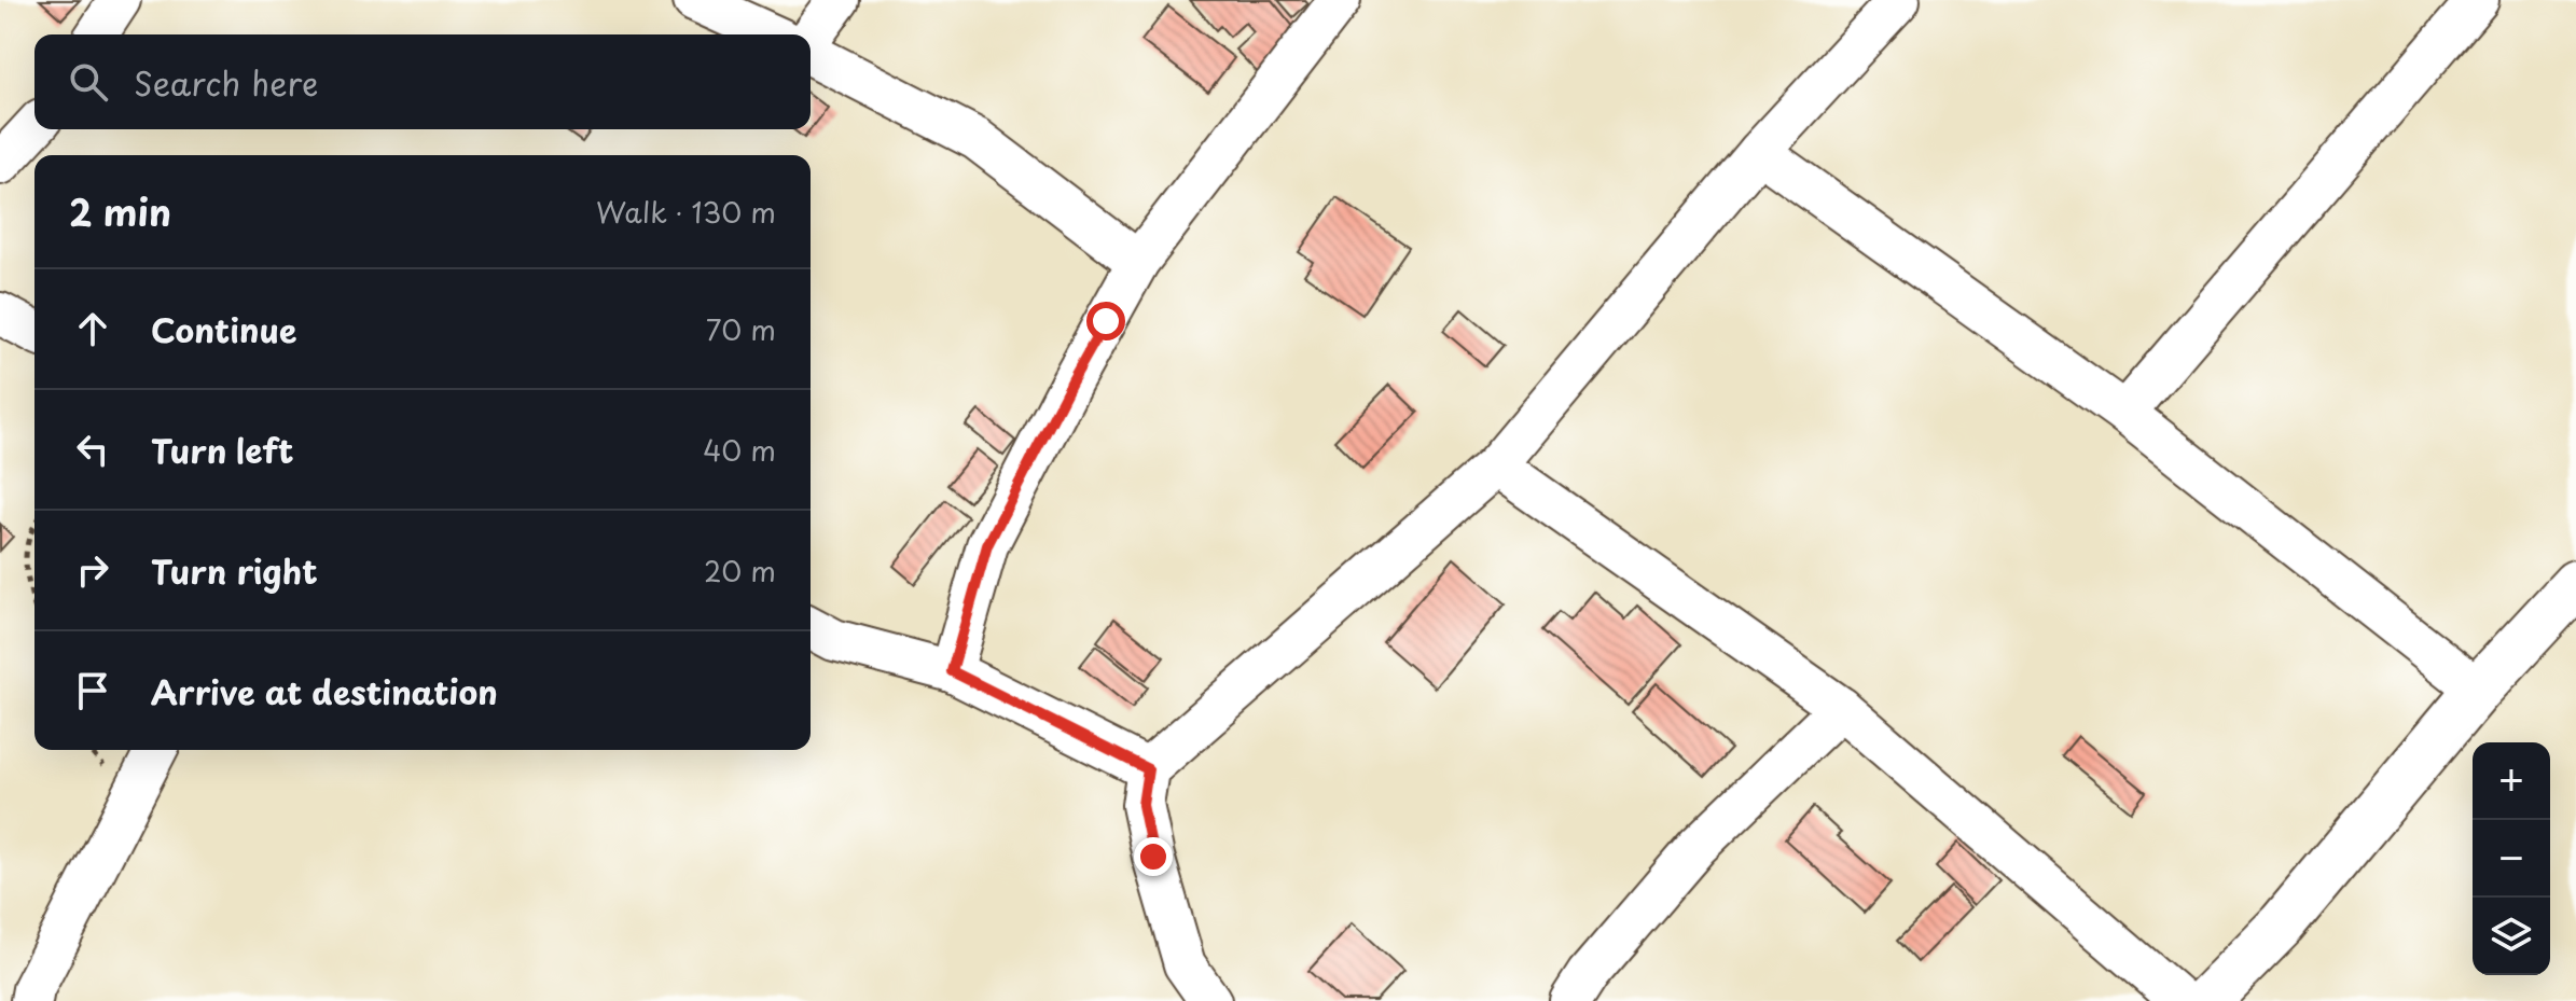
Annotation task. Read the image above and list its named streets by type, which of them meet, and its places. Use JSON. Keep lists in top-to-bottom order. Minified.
{"page":{"search":"Search here","heading":["2 min","Walk · 130 m"],"list":[["Continue","70 m"],["Turn left","40 m"],["Turn right","20 m"],"Arrive at destination"],"map_buttons":["+","−"]}}
